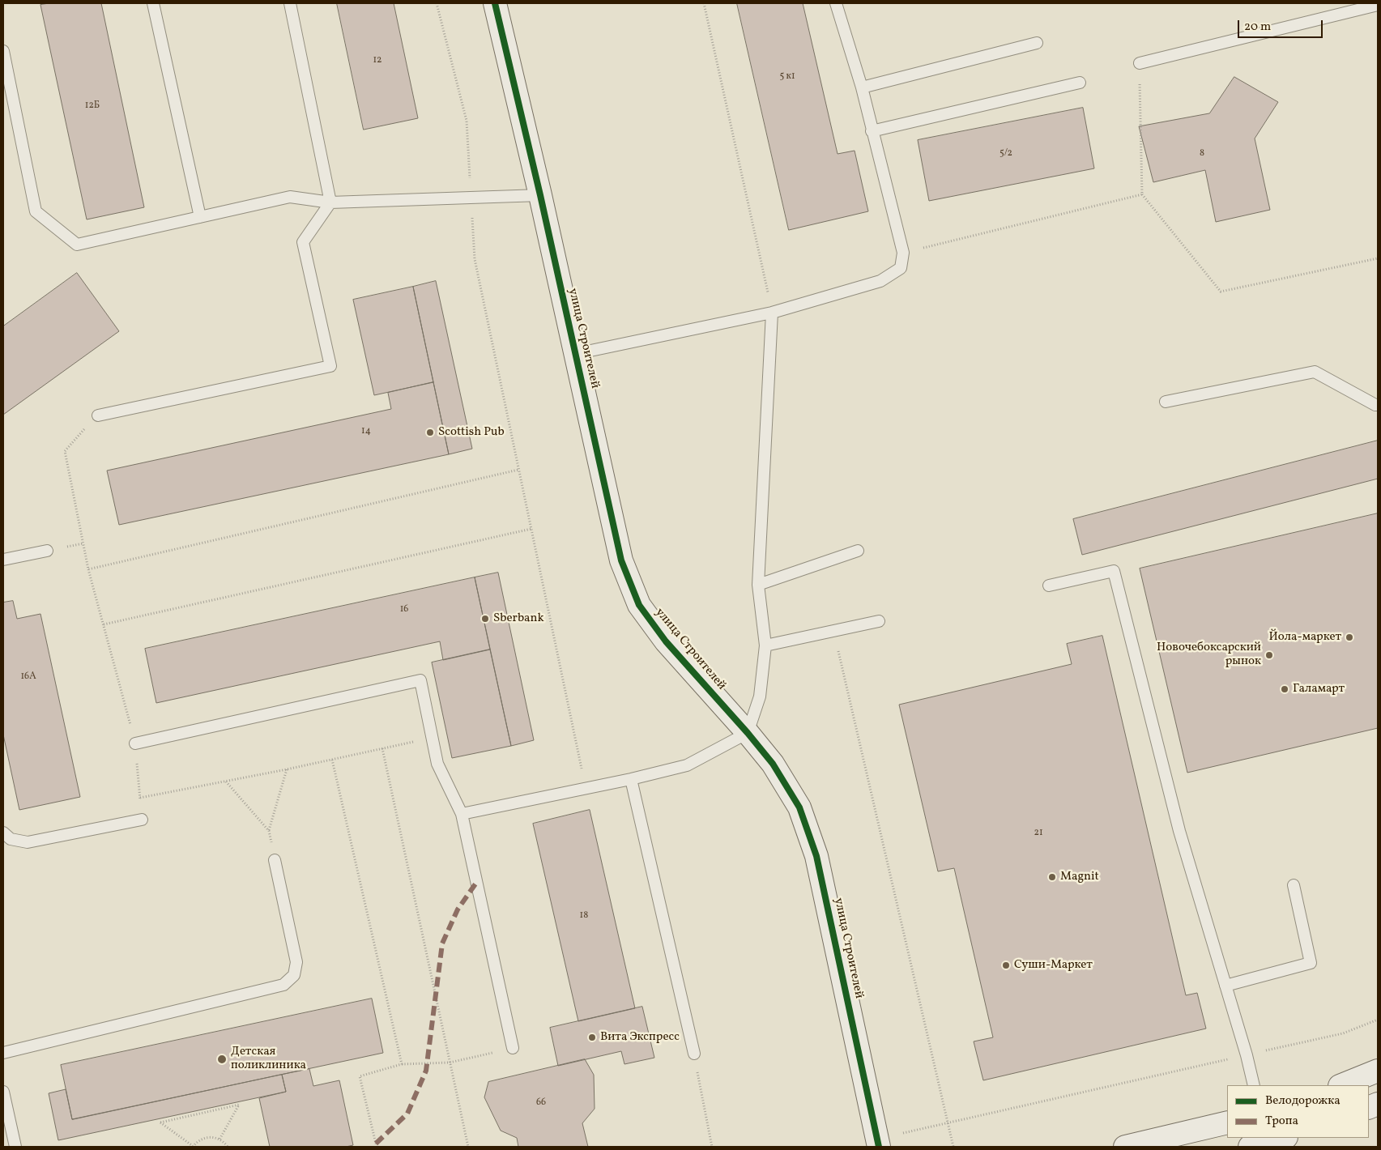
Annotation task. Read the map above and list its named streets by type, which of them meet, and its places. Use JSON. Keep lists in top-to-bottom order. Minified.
{"streets":{"street":["улица Строителей"]},"places":["Scottish Pub","Sberbank","Йола-маркет","Новочебоксарский рынок","Галамарт","Magnit","Суши-Маркет","Вита Экспресс","Детская поликлиника"],"house_numbers":["12","5 к1","12Б","5/2","8","14","16","16А","21","18","66"],"legend":["Велодорожка","Тропа"],"scale_bar":"20 m"}
